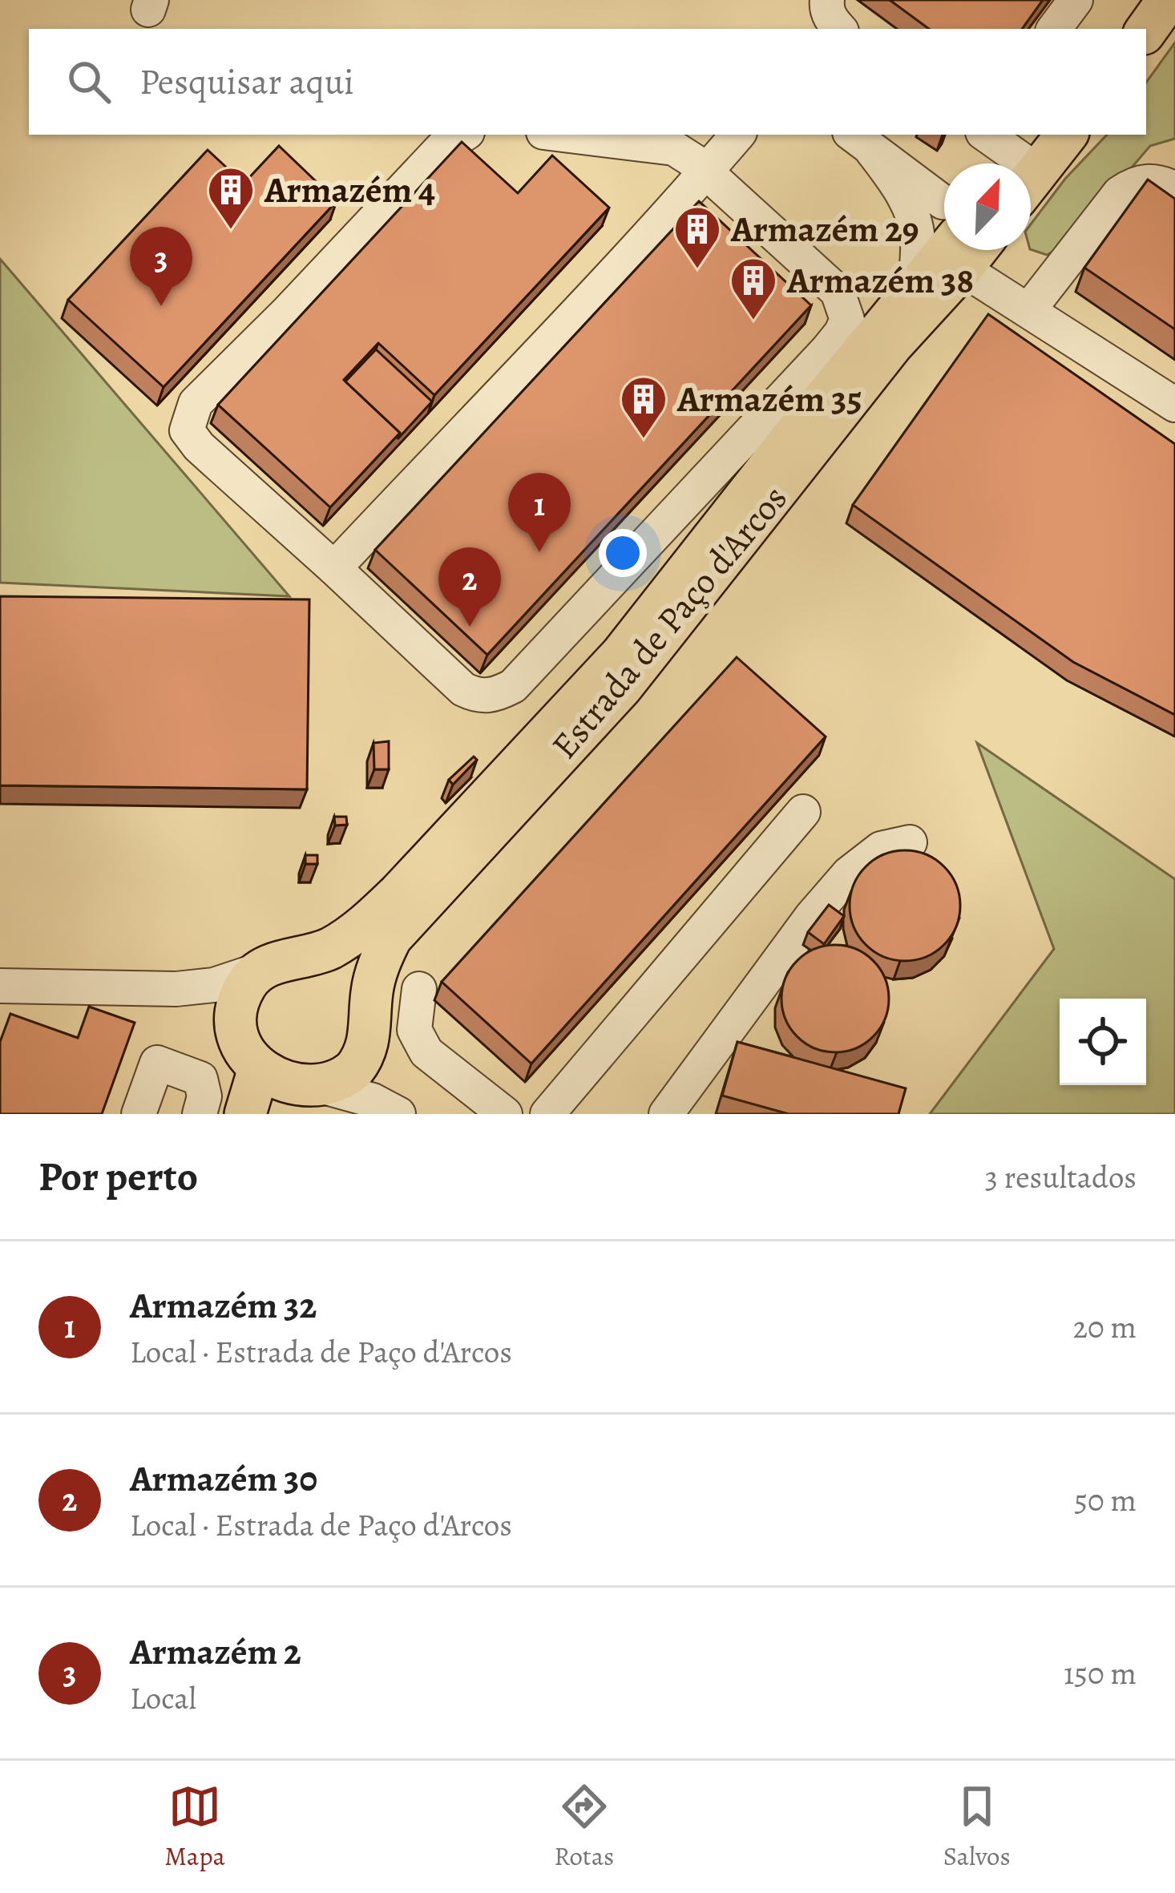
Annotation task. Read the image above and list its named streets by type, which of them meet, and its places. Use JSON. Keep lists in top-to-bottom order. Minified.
{"streets":{"main road":["Estrada de Paço d'Arcos"]},"places":{"building":["Armazém 4","Armazém 29","Armazém 38","Armazém 35"]},"north":"top right","page":{"search":"Pesquisar aqui","pins":["3","1","2"],"heading":["Por perto","3 resultados"],"list":[{"mark":"1","name":"Armazém 32","note":"Local · Estrada de Paço d'Arcos","value":"20 m"},{"mark":"2","name":"Armazém 30","note":"Local · Estrada de Paço d'Arcos","value":"50 m"},{"mark":"3","name":"Armazém 2","note":"Local","value":"150 m"}],"nav":["Mapa","Rotas","Salvos"]}}
